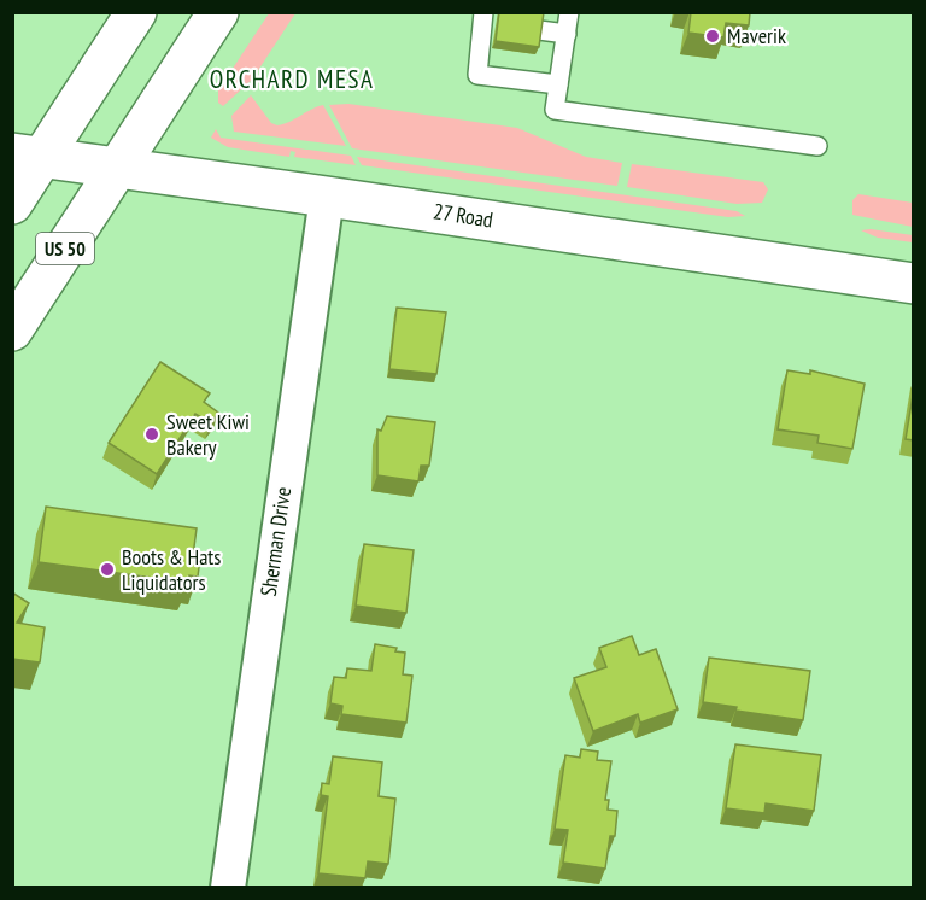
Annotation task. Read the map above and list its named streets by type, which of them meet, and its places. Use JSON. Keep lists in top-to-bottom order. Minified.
{"streets":{"main road":["27 Road","US 50"],"street":["Sherman Drive"]},"crossings":[["27 Road","US 50"],["27 Road","Sherman Drive"]],"districts":["ORCHARD MESA"],"places":["Maverik","Sweet Kiwi Bakery","Boots & Hats Liquidators"]}
